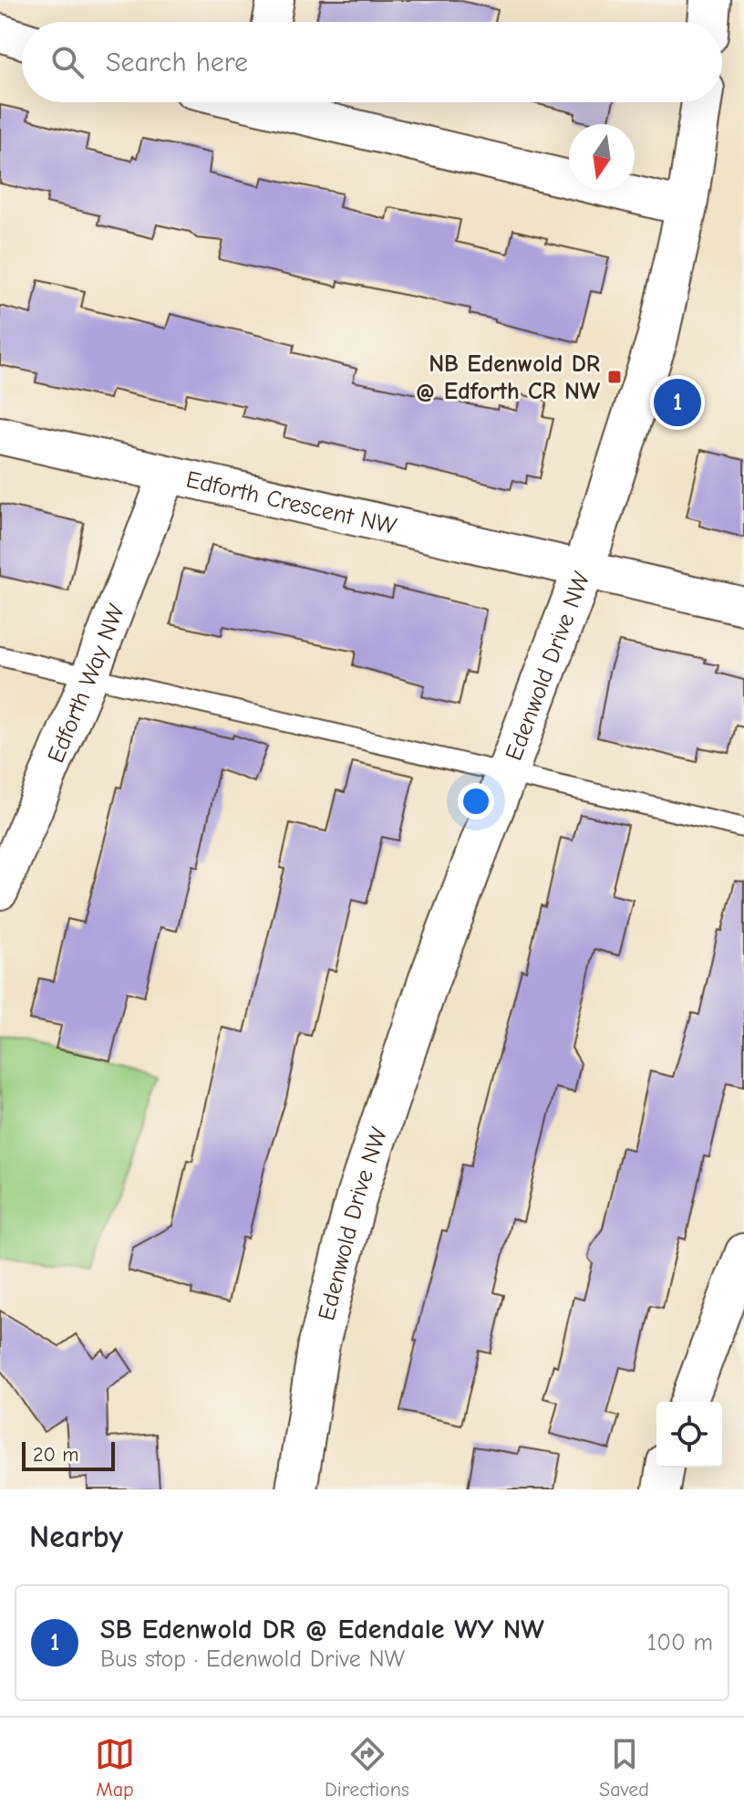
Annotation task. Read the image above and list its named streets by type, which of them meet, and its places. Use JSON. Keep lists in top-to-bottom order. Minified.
{"streets":{"street":["Edforth Crescent NW","Edenwold Drive NW","Edforth Way NW"]},"crossings":[["Edforth Crescent NW","Edenwold Drive NW"],["Edforth Crescent NW","Edforth Way NW"]],"places":{"transit":["NB Edenwold DR @ Edforth CR NW"]},"scale_bar":"20 m","north":"bottom","page":{"search":"Search here","pins":"1","scale":"20 m","heading":"Nearby","list":[{"mark":"1","name":"SB Edenwold DR @ Edendale WY NW","note":"Bus stop · Edenwold Drive NW","value":"100 m"}],"nav":["Map","Directions","Saved"]}}
